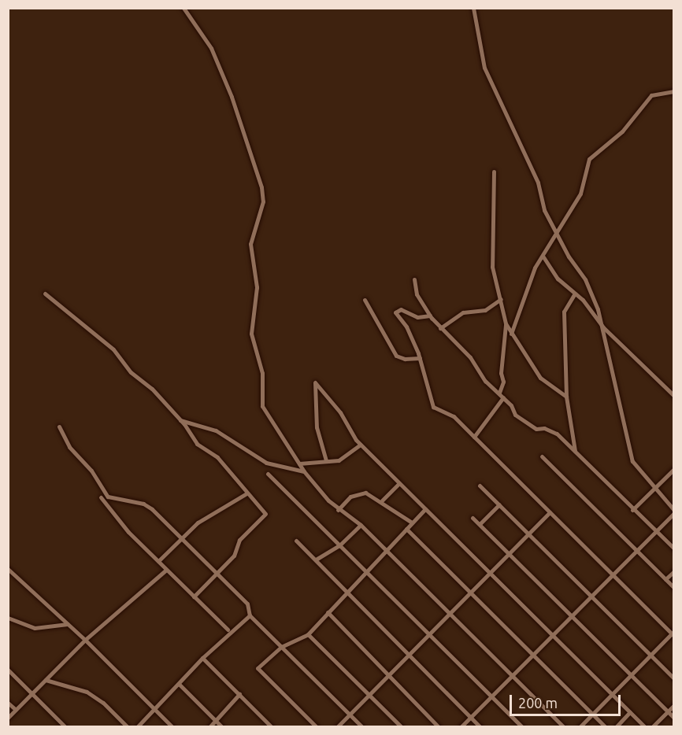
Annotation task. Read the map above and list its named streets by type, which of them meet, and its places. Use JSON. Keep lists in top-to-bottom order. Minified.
{"scale_bar":"200 m"}
